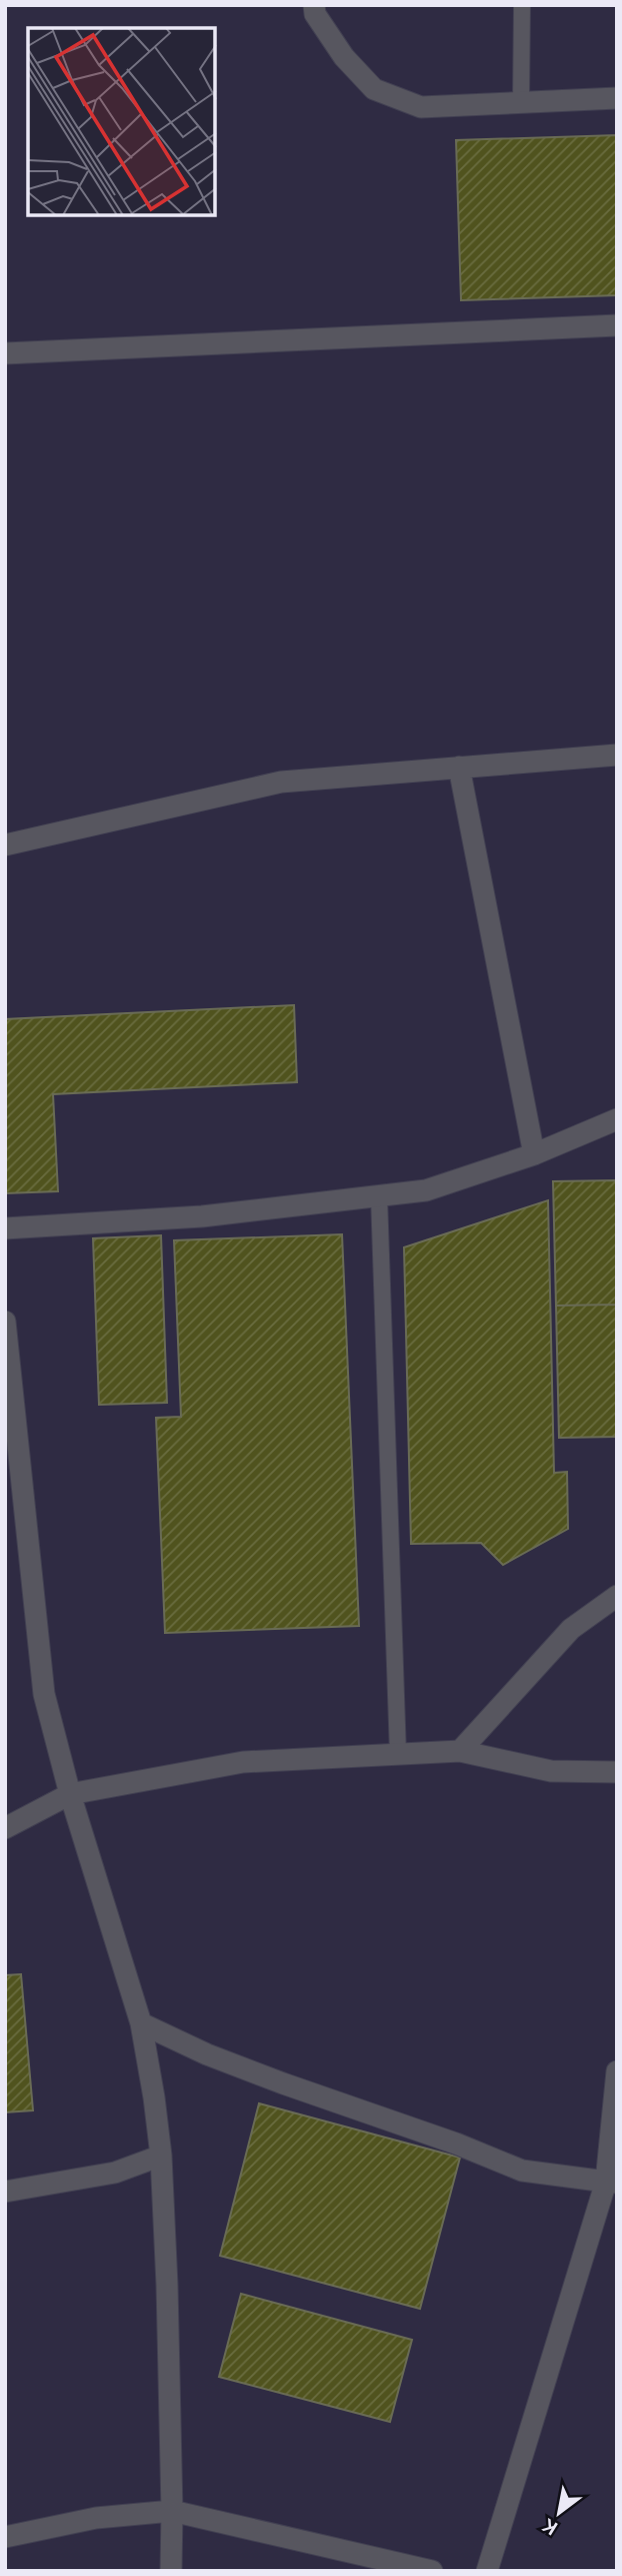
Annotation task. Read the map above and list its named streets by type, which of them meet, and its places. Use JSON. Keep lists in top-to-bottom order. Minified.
{"north":"bottom left"}
